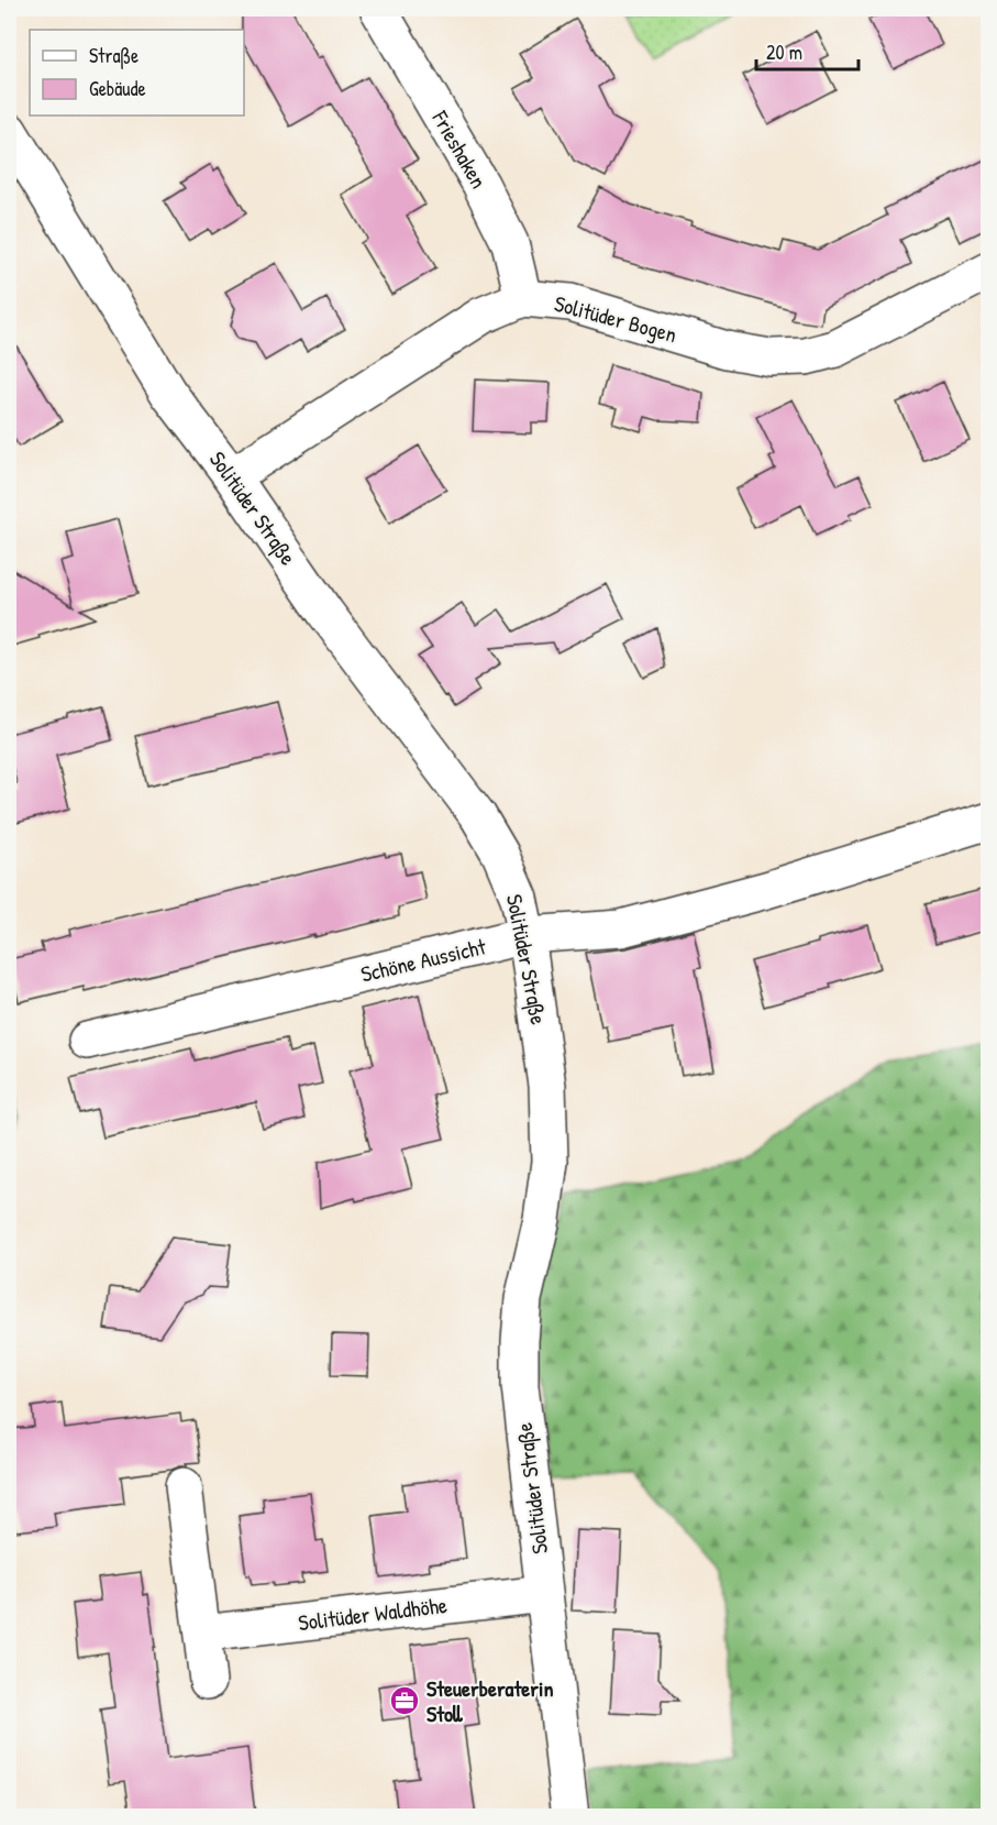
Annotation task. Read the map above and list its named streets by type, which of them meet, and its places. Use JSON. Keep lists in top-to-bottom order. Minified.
{"streets":{"street":["Frieshaken","Solitüder Bogen","Solitüder Straße","Schöne Aussicht","Solitüder Waldhöhe"]},"crossings":[["Frieshaken","Solitüder Bogen"],["Solitüder Bogen","Solitüder Straße"],["Solitüder Straße","Schöne Aussicht"],["Solitüder Straße","Solitüder Waldhöhe"]],"places":{"office":["Steuerberaterin Stoll"]},"legend":["Straße","Gebäude"],"scale_bar":"20 m"}
